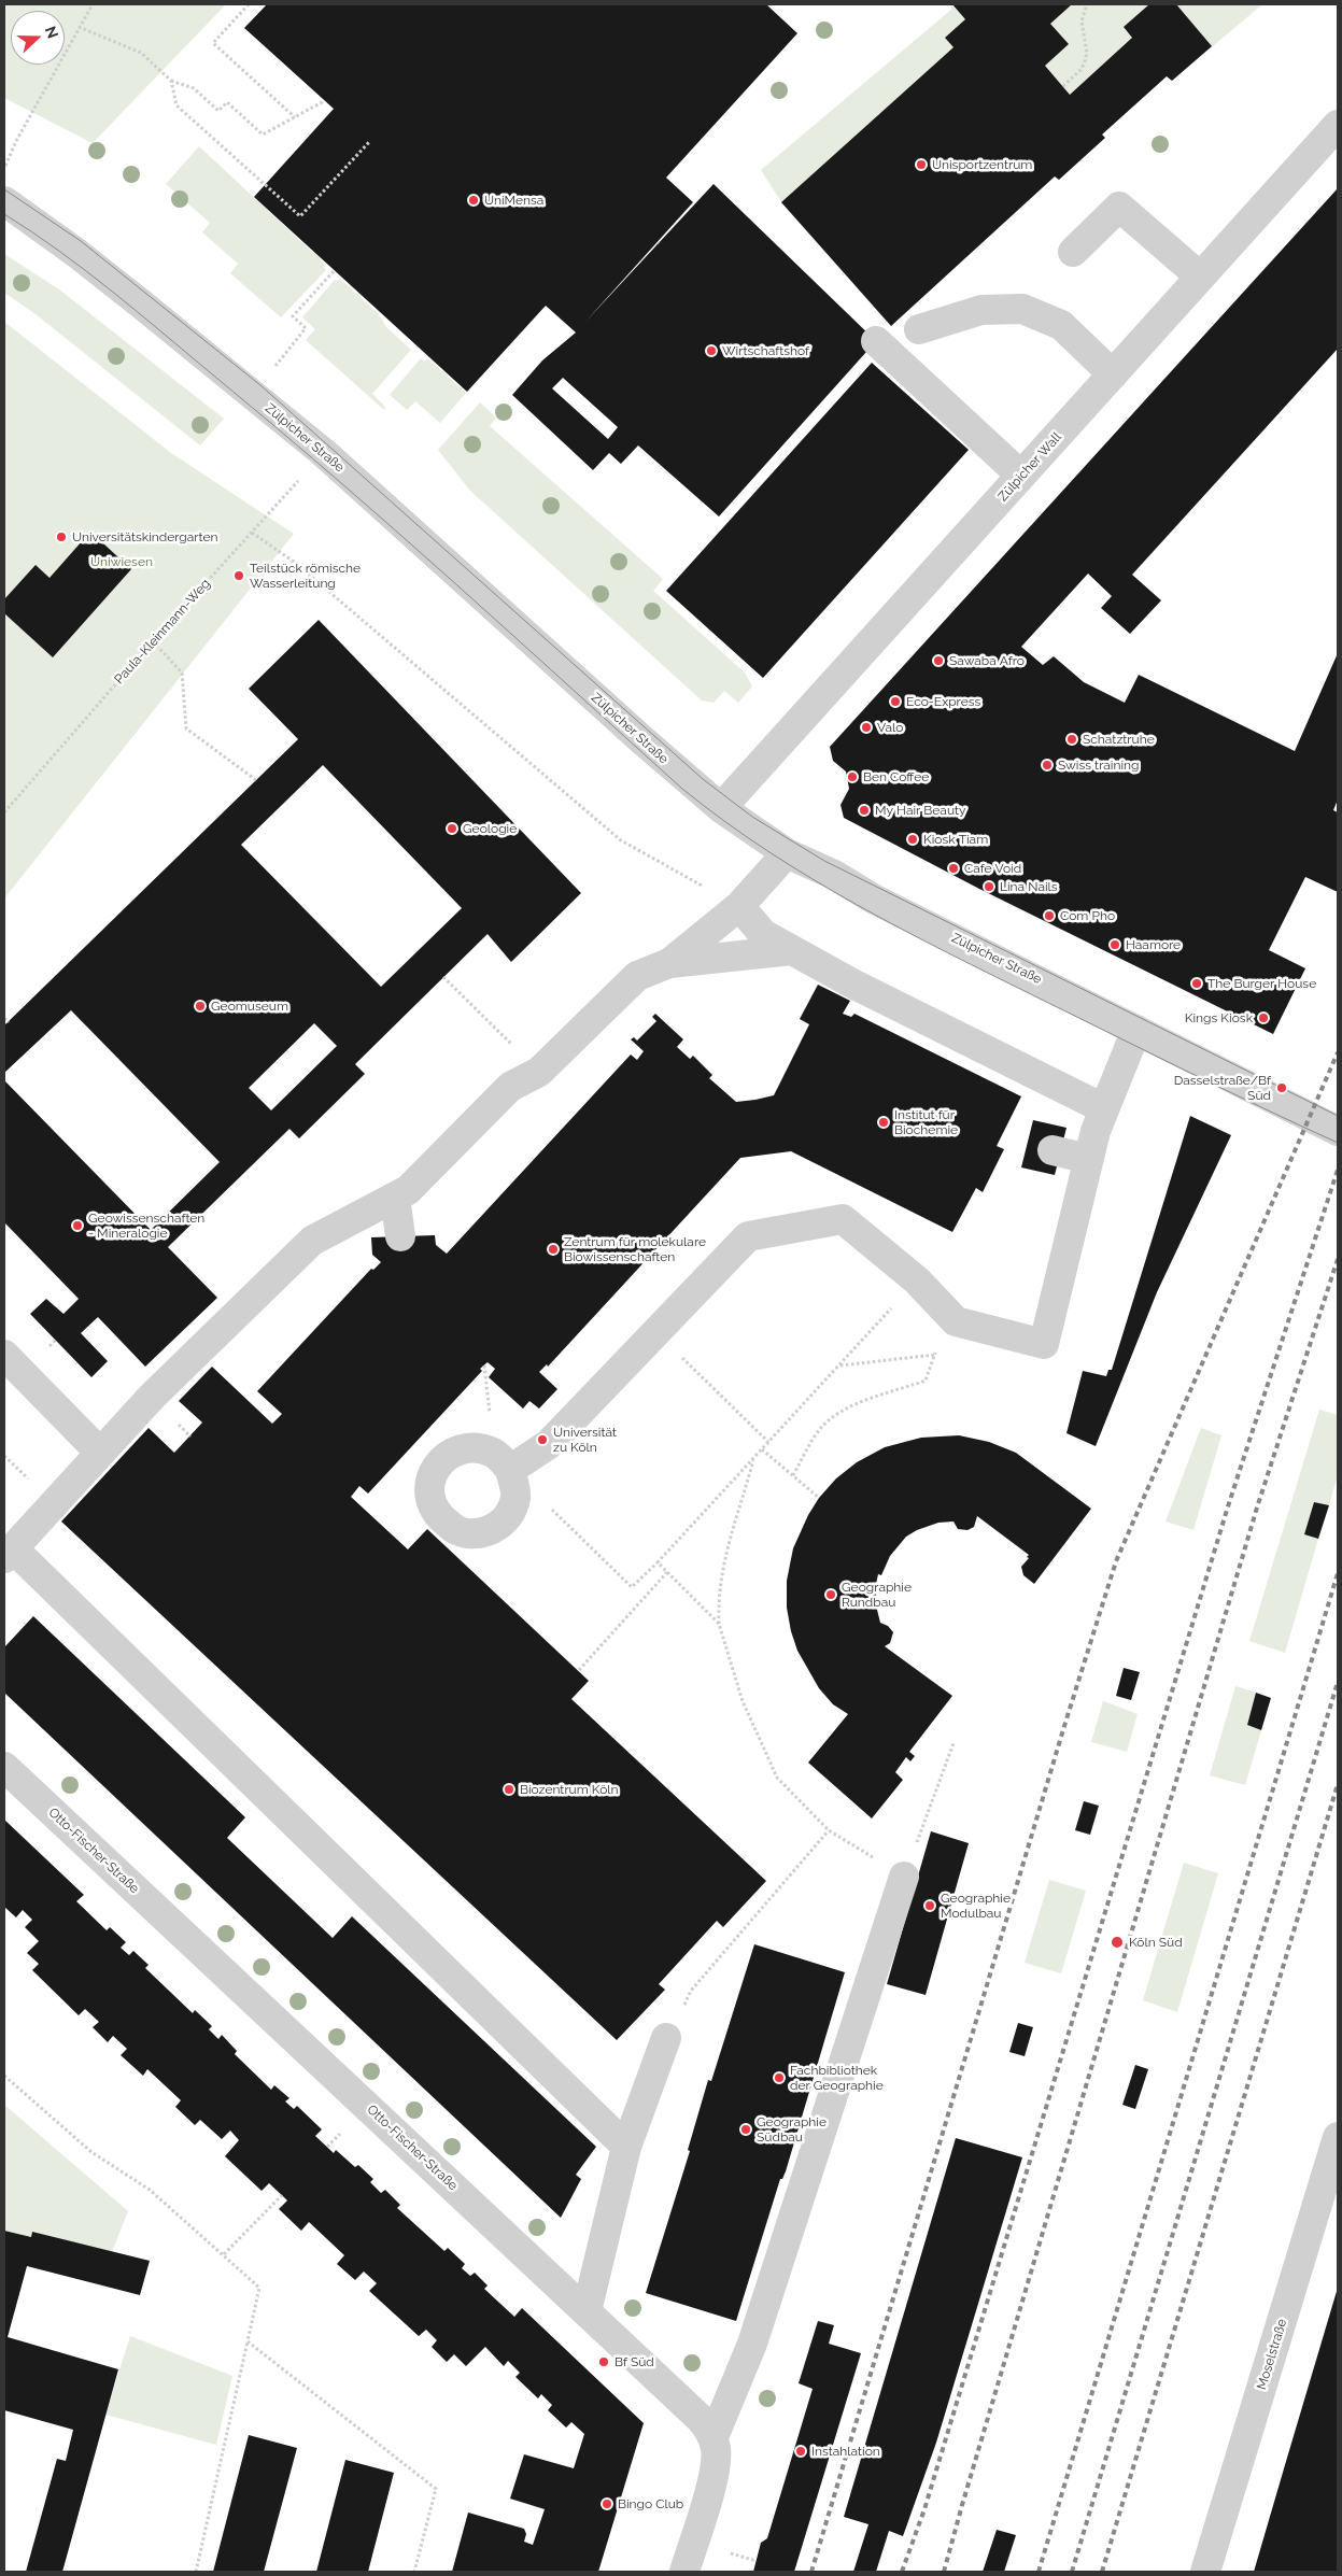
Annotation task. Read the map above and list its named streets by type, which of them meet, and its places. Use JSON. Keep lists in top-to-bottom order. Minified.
{"streets":{"street":["Zülpicher Straße","Zülpicher Wall","Otto-Fischer-Straße","Moselstraße"],"path":["Paula-Kleinmann-Weg"]},"crossings":[["Zülpicher Straße","Zülpicher Wall"],["Zülpicher Straße","Paula-Kleinmann-Weg"]],"parks":["Uniwiesen"],"places":["Unisportzentrum","UniMensa","Wirtschaftshof","Universitätskindergarten","Teilstück römische Wasserleitung","Sawaba Afro","Eco-Express","Valo","Schatztruhe","Swiss training","Ben Coffee","My Hair Beauty","Geologie","Kiosk Tiam","Cafe Void","Lina Nails","Com Pho","Haamore","The Burger House","Geomuseum","Kings Kiosk","Dasselstraße/Bf Süd","Institut für Biochemie","Geowissenschaften - Mineralogie","Zentrum für molekulare Biowissenschaften","Universität zu Köln","Geographie Rundbau","Biozentrum Köln","Geographie Modulbau","Köln Süd","Fachbibliothek der Geographie","Geographie Südbau","Bf Süd","Instahlation","Bingo Club"],"north":"right"}
